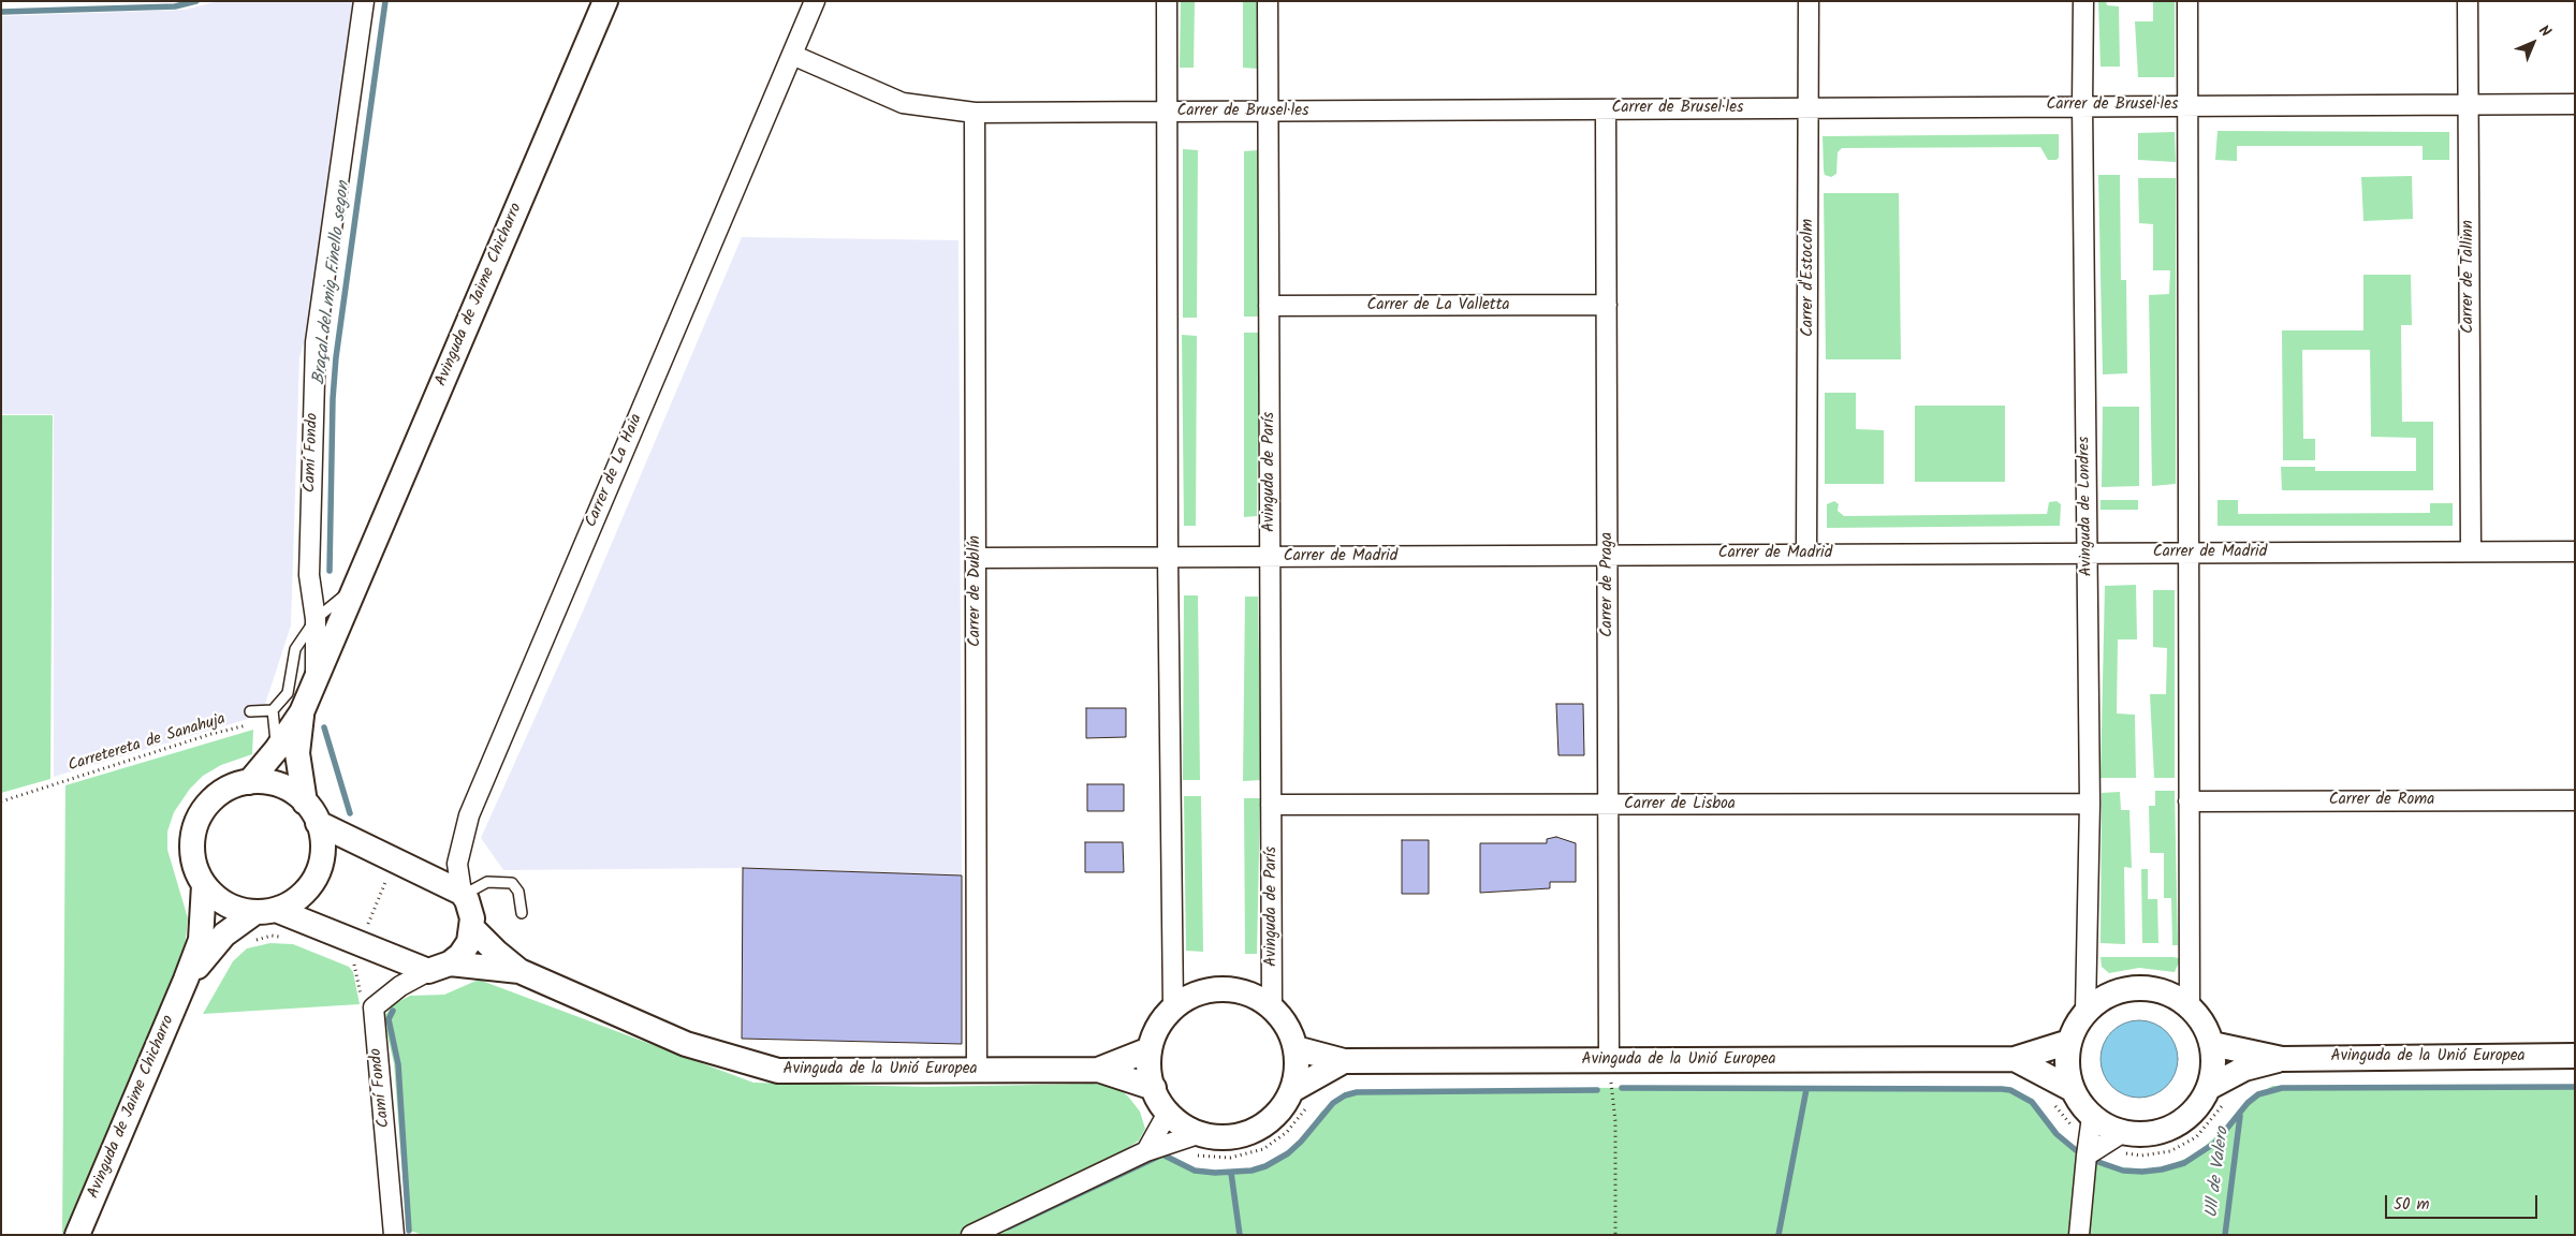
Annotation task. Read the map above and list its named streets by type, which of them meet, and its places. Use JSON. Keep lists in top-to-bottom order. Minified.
{"streets":{"street":["Carrer de Brusel·les","Carrer de Tallinn","Carrer d'Estocolm","Avinguda de Jaime Chicharro","Carrer de La Valletta","Camí Fondo","Carrer de La Haia","Avinguda de París","Avinguda de Londres","Carrer de Madrid","Carrer de Praga","Carrer de Dublín","Carrer de Roma","Carrer de Lisboa","Avinguda de la Unió Europea"],"path":["Carretereta de Sanahuja"]},"crossings":[["Carrer de Brusel·les","Carrer de Tallinn"],["Carrer de Brusel·les","Carrer d'Estocolm"],["Carrer de Brusel·les","Carrer de La Haia"],["Carrer de Brusel·les","Avinguda de París"],["Carrer de Brusel·les","Avinguda de Londres"],["Carrer de Brusel·les","Carrer de Praga"],["Carrer de Brusel·les","Carrer de Dublín"],["Carrer de Tallinn","Carrer de Madrid"],["Carrer d'Estocolm","Carrer de Madrid"],["Avinguda de Jaime Chicharro","Camí Fondo"],["Avinguda de Jaime Chicharro","Avinguda de la Unió Europea"],["Carrer de La Valletta","Avinguda de París"],["Carrer de La Valletta","Carrer de Praga"],["Camí Fondo","Avinguda de la Unió Europea"],["Avinguda de París","Carrer de Madrid"],["Avinguda de París","Carrer de Lisboa"],["Avinguda de París","Avinguda de la Unió Europea"],["Avinguda de Londres","Carrer de Madrid"],["Avinguda de Londres","Carrer de Lisboa"],["Avinguda de Londres","Avinguda de la Unió Europea"],["Carrer de Madrid","Carrer de Praga"],["Carrer de Madrid","Carrer de Dublín"],["Carrer de Praga","Carrer de Lisboa"],["Carrer de Praga","Avinguda de la Unió Europea"],["Carrer de Dublín","Avinguda de la Unió Europea"]],"water":["Braçal del mig Finello segon","Ull de Valero"],"scale_bar":"50 m","north":"top right"}
